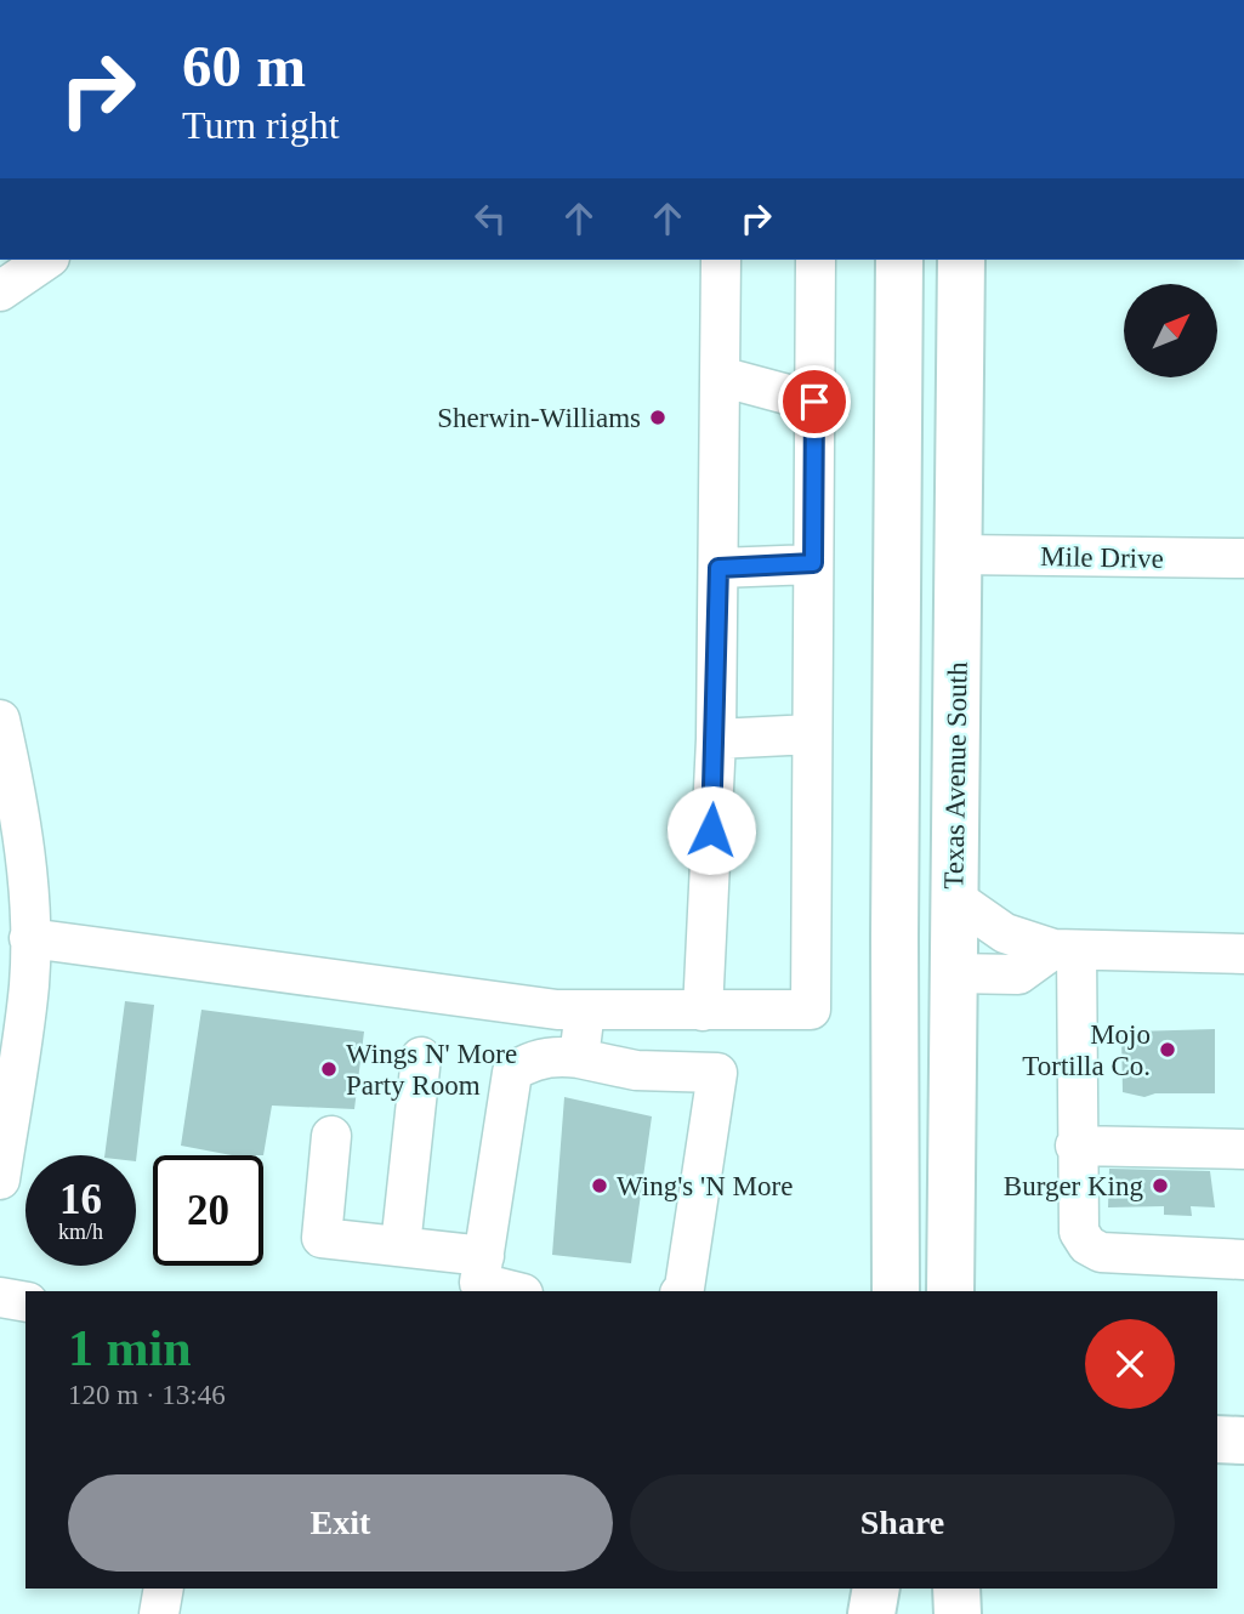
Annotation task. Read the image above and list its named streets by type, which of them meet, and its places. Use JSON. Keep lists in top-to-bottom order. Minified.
{"streets":{"main road":["Texas Avenue South"],"street":["Mile Drive"]},"crossings":[["Mile Drive","Texas Avenue South"]],"places":["Sherwin-Williams","Mojo Tortilla Co.","Wings N' More Party Room","Wing's 'N More","Burger King"],"north":"top right","page":{"turn":["60 m","Turn right"],"speed":"16 km/h","limit":"20","heading":["1 min","120 m · 13:46"],"buttons":["Exit","Share"]}}
